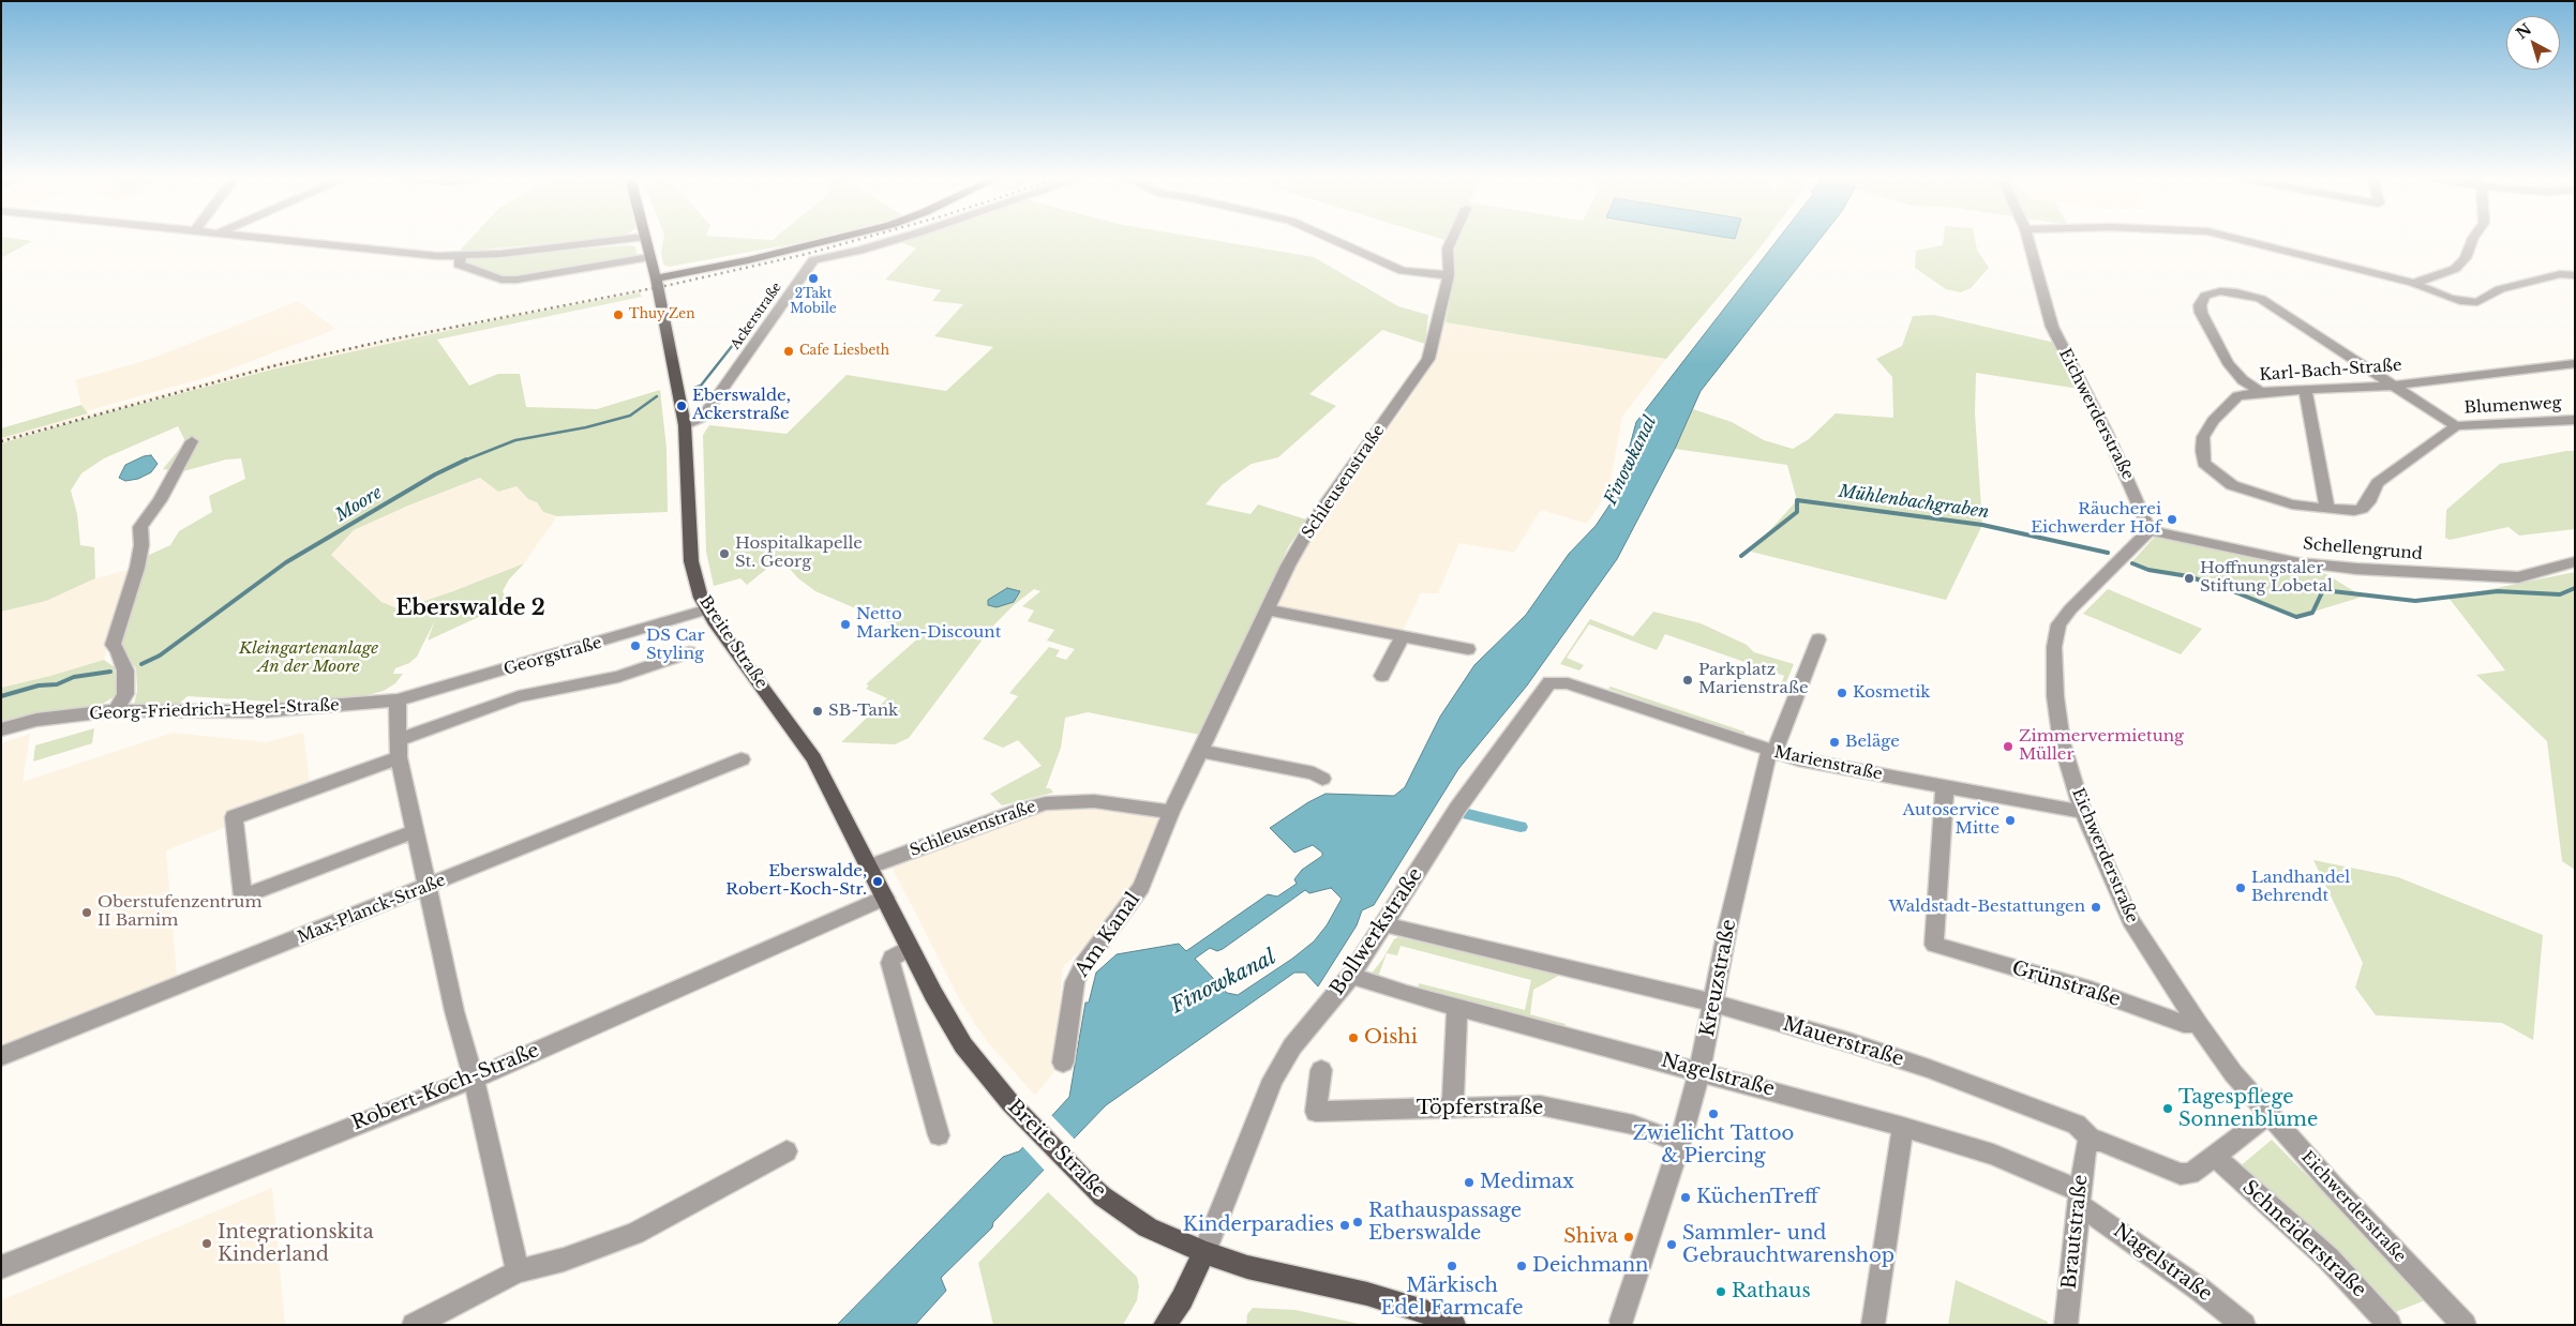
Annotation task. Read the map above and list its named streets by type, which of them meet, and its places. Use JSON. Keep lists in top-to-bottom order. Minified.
{"streets":{"main road":["Breite Straße"],"street":["Ackerstraße","Karl-Bach-Straße","Blumenweg","Eichwerderstraße","Schleusenstraße","Schellengrund","Georgstraße","Georg-Friedrich-Hegel-Straße","Marienstraße","Max-Planck-Straße","Bollwerkstraße","Am Kanal","Kreuzstraße","Grünstraße","Mauerstraße","Nagelstraße","Robert-Koch-Straße","Töpferstraße","Brautstraße","Schneiderstraße"]},"crossings":[["Ackerstraße","Breite Straße"],["Karl-Bach-Straße","Blumenweg"],["Eichwerderstraße","Schellengrund"],["Eichwerderstraße","Marienstraße"],["Eichwerderstraße","Grünstraße"],["Eichwerderstraße","Mauerstraße"],["Schleusenstraße","Breite Straße"],["Schleusenstraße","Am Kanal"],["Breite Straße","Georgstraße"],["Breite Straße","Bollwerkstraße"],["Breite Straße","Robert-Koch-Straße"],["Georgstraße","Georg-Friedrich-Hegel-Straße"],["Marienstraße","Bollwerkstraße"],["Marienstraße","Kreuzstraße"],["Marienstraße","Grünstraße"],["Bollwerkstraße","Mauerstraße"],["Bollwerkstraße","Nagelstraße"],["Kreuzstraße","Mauerstraße"],["Kreuzstraße","Nagelstraße"],["Kreuzstraße","Töpferstraße"],["Mauerstraße","Brautstraße"],["Mauerstraße","Schneiderstraße"],["Nagelstraße","Brautstraße"]],"districts":["Eberswalde 2"],"water":["Finowkanal","Mühlenbachgraben","Moore"],"parks":["Kleingartenanlage An der Moore"],"places":["2Takt Mobile","Thuy Zen","Cafe Liesbeth","Eberswalde, Ackerstraße","Räucherei Eichwerder Hof","Hospitalkapelle St. Georg","Hoffnungstaler Stiftung Lobetal","Netto Marken-Discount","DS Car Styling","Parkplatz Marienstraße","Kosmetik","SB-Tank","Beläge","Zimmervermietung Müller","Autoservice Mitte","Eberswalde, Robert-Koch-Str.","Landhandel Behrendt","Waldstadt-Bestattungen","Oberstufenzentrum II Barnim","Oishi","Tagespflege Sonnenblume","Zwielicht Tattoo & Piercing","Medimax","KüchenTreff","Rathauspassage Eberswalde","Kinderparadies","Shiva","Integrationskita Kinderland","Sammler- und Gebrauchtwarenshop","Märkisch Edel Farmcafe","Deichmann","Rathaus"],"north":"top left"}
